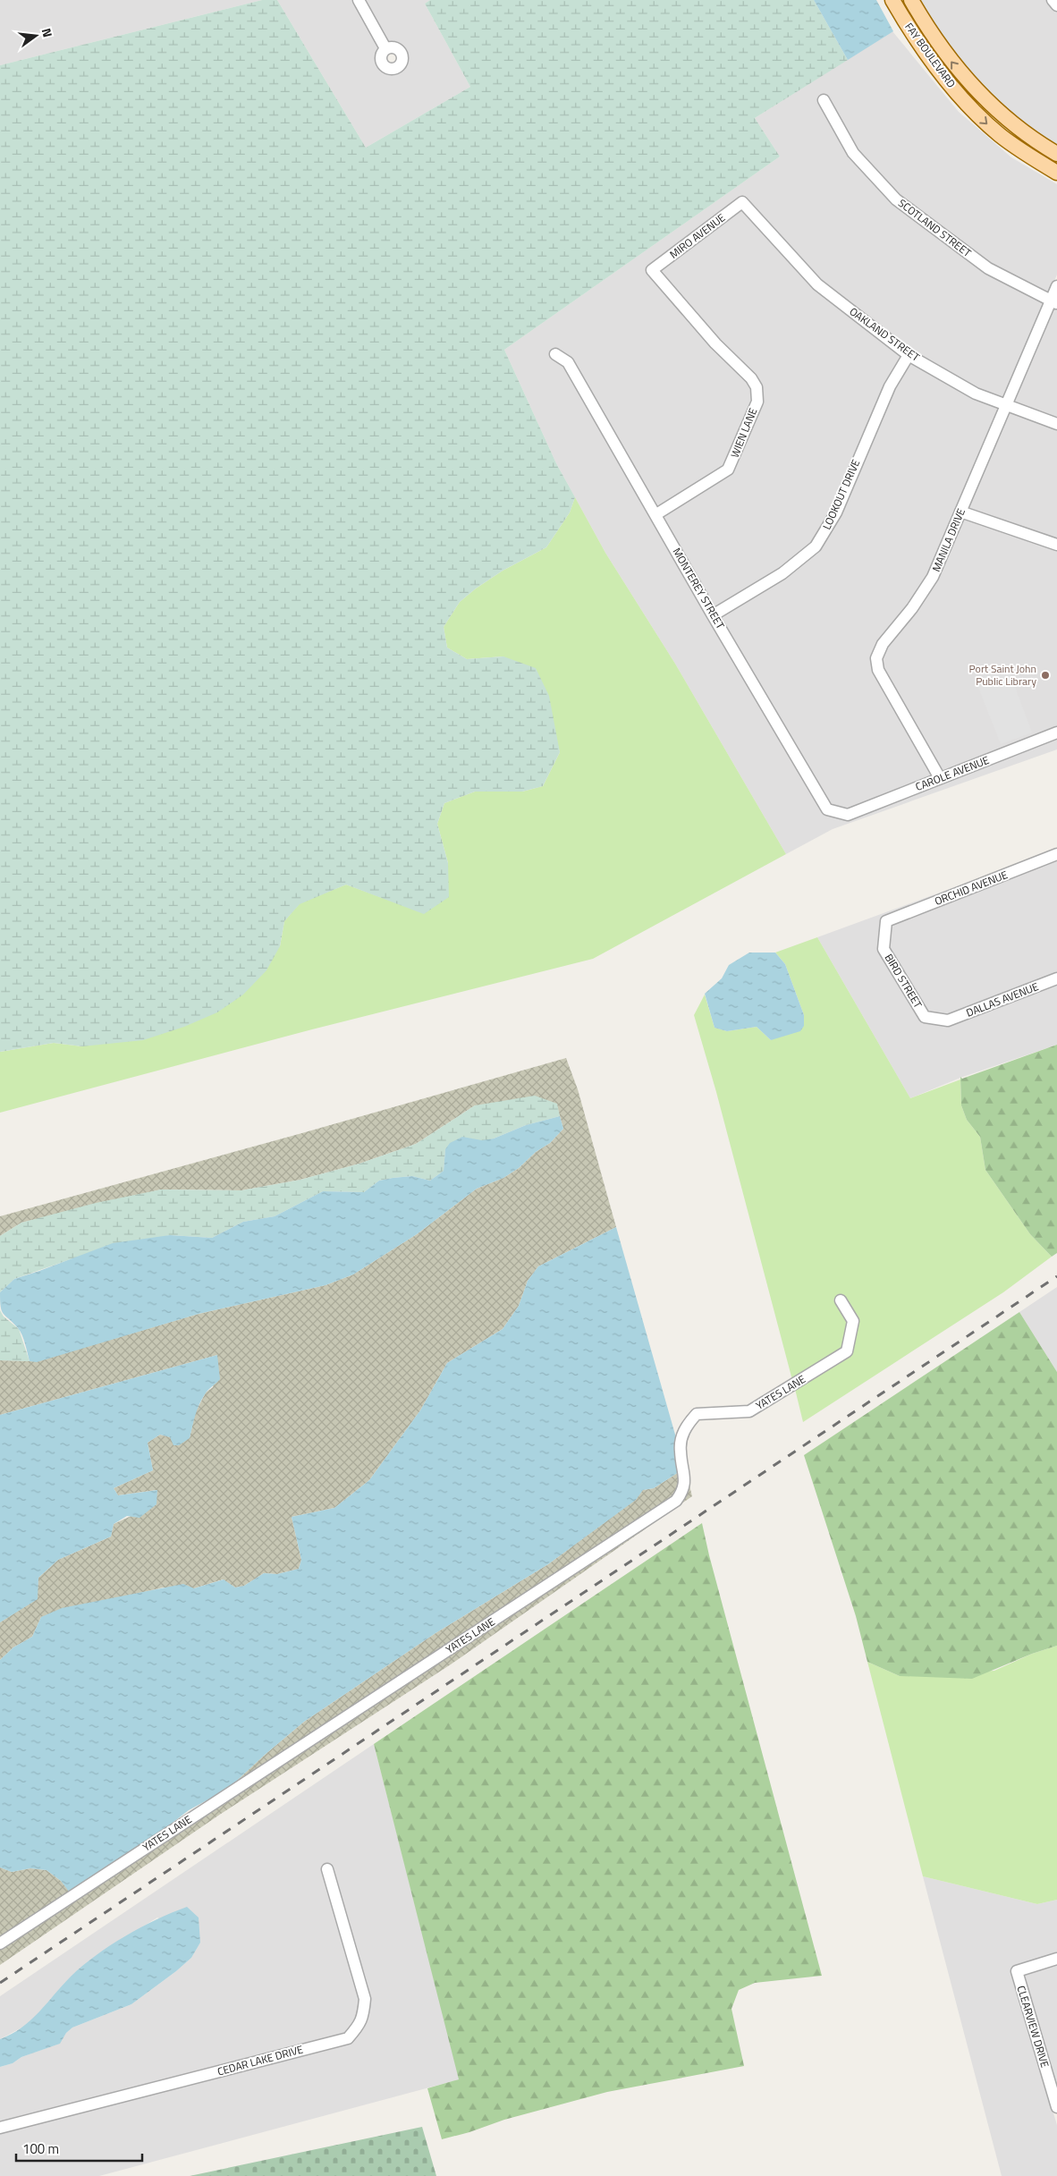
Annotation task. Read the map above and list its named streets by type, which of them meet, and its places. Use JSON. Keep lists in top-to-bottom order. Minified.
{"streets":{"main road":["FAY BOULEVARD"],"street":["SCOTLAND STREET","MIRO AVENUE","OAKLAND STREET","WIEN LANE","LOOKOUT DRIVE","MANILA DRIVE","MONTEREY STREET","CAROLE AVENUE","ORCHID AVENUE","BIRD STREET","DALLAS AVENUE","YATES LANE","CLEARVIEW DRIVE","CEDAR LAKE DRIVE"]},"crossings":[["SCOTLAND STREET","MANILA DRIVE"],["MIRO AVENUE","OAKLAND STREET"],["MIRO AVENUE","WIEN LANE"],["OAKLAND STREET","LOOKOUT DRIVE"],["OAKLAND STREET","MANILA DRIVE"],["WIEN LANE","MONTEREY STREET"],["LOOKOUT DRIVE","MONTEREY STREET"],["MANILA DRIVE","CAROLE AVENUE"],["MONTEREY STREET","CAROLE AVENUE"],["ORCHID AVENUE","BIRD STREET"],["BIRD STREET","DALLAS AVENUE"]],"places":["Port Saint John Public Library"],"scale_bar":"100 m","north":"right"}
